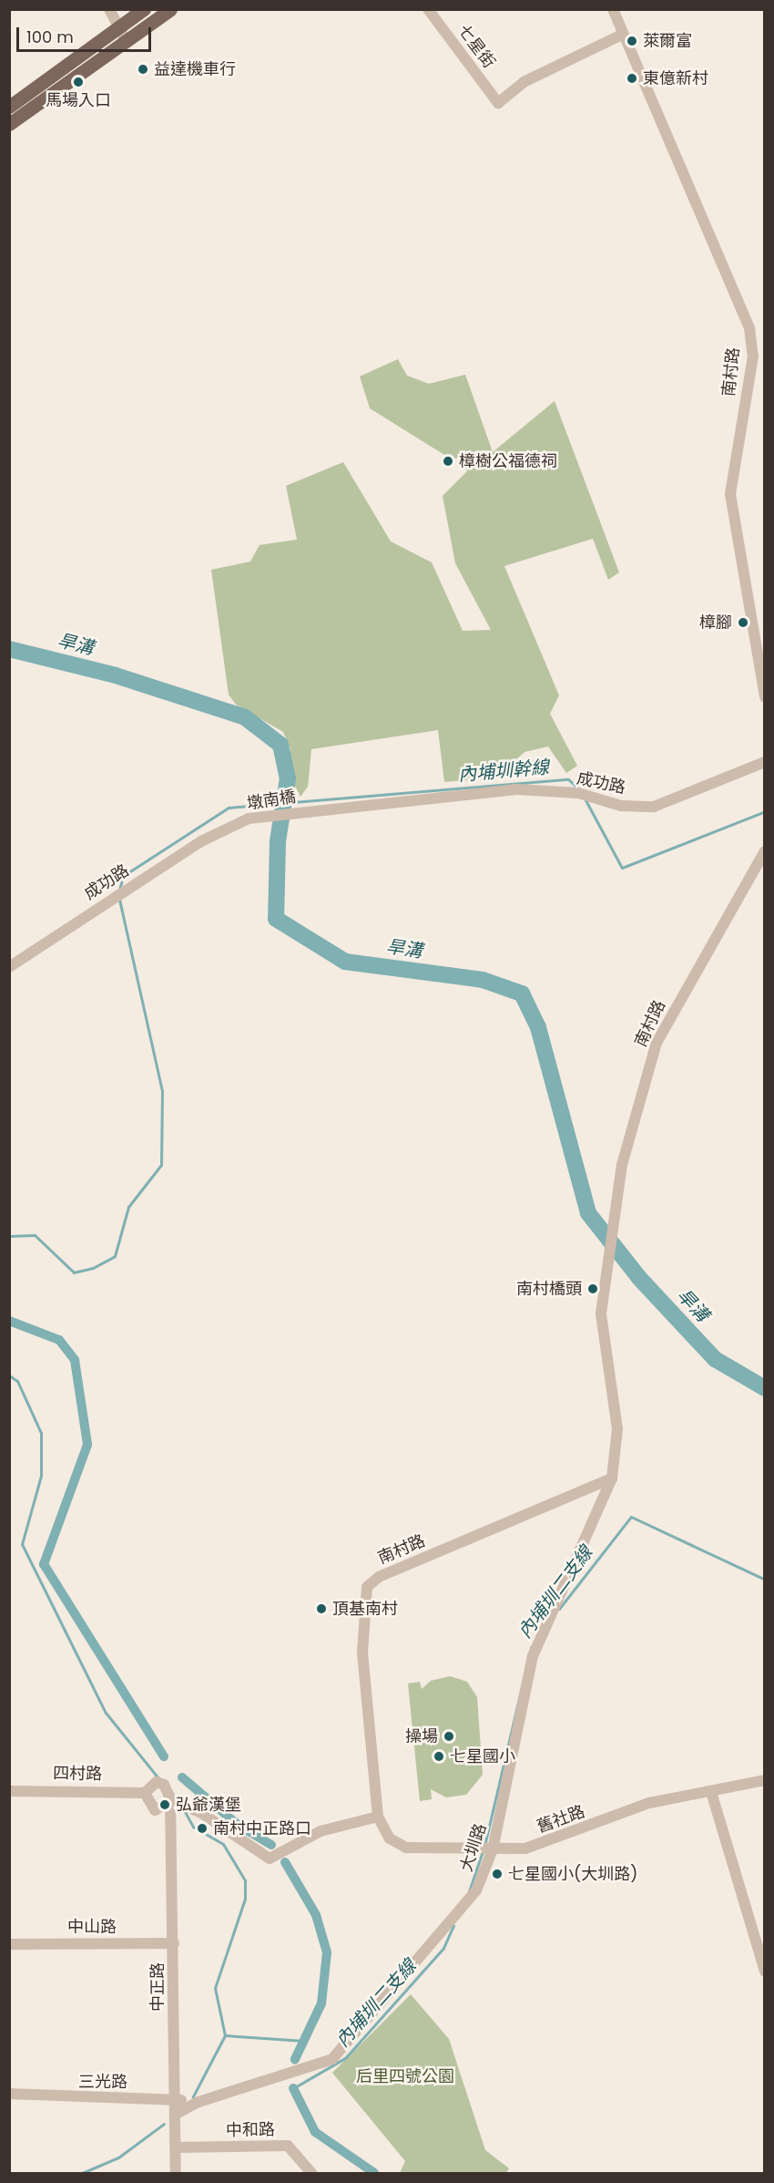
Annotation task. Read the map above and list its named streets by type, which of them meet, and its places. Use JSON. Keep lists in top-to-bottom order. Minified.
{"streets":{"street":["七星街","南村路","成功路","墩南橋","四村路","舊社路","大圳路","中山路","中正路","三光路","中和路"]},"crossings":[["七星街","南村路"],["南村路","舊社路"],["南村路","大圳路"],["成功路","墩南橋"],["舊社路","大圳路"],["大圳路","中正路"],["大圳路","三光路"],["中山路","中正路"],["中正路","三光路"],["中正路","中和路"]],"water":["旱溝","內埔圳幹線","內埔圳二支線"],"parks":["后里四號公園"],"places":["萊爾富","益達機車行","東億新村","馬場入口","樟樹公福德祠","樟腳","南村橋頭","頂基南村","操場","七星國小","弘爺漢堡","南村中正路口","七星國小(大圳路)"],"scale_bar":"100 m"}
